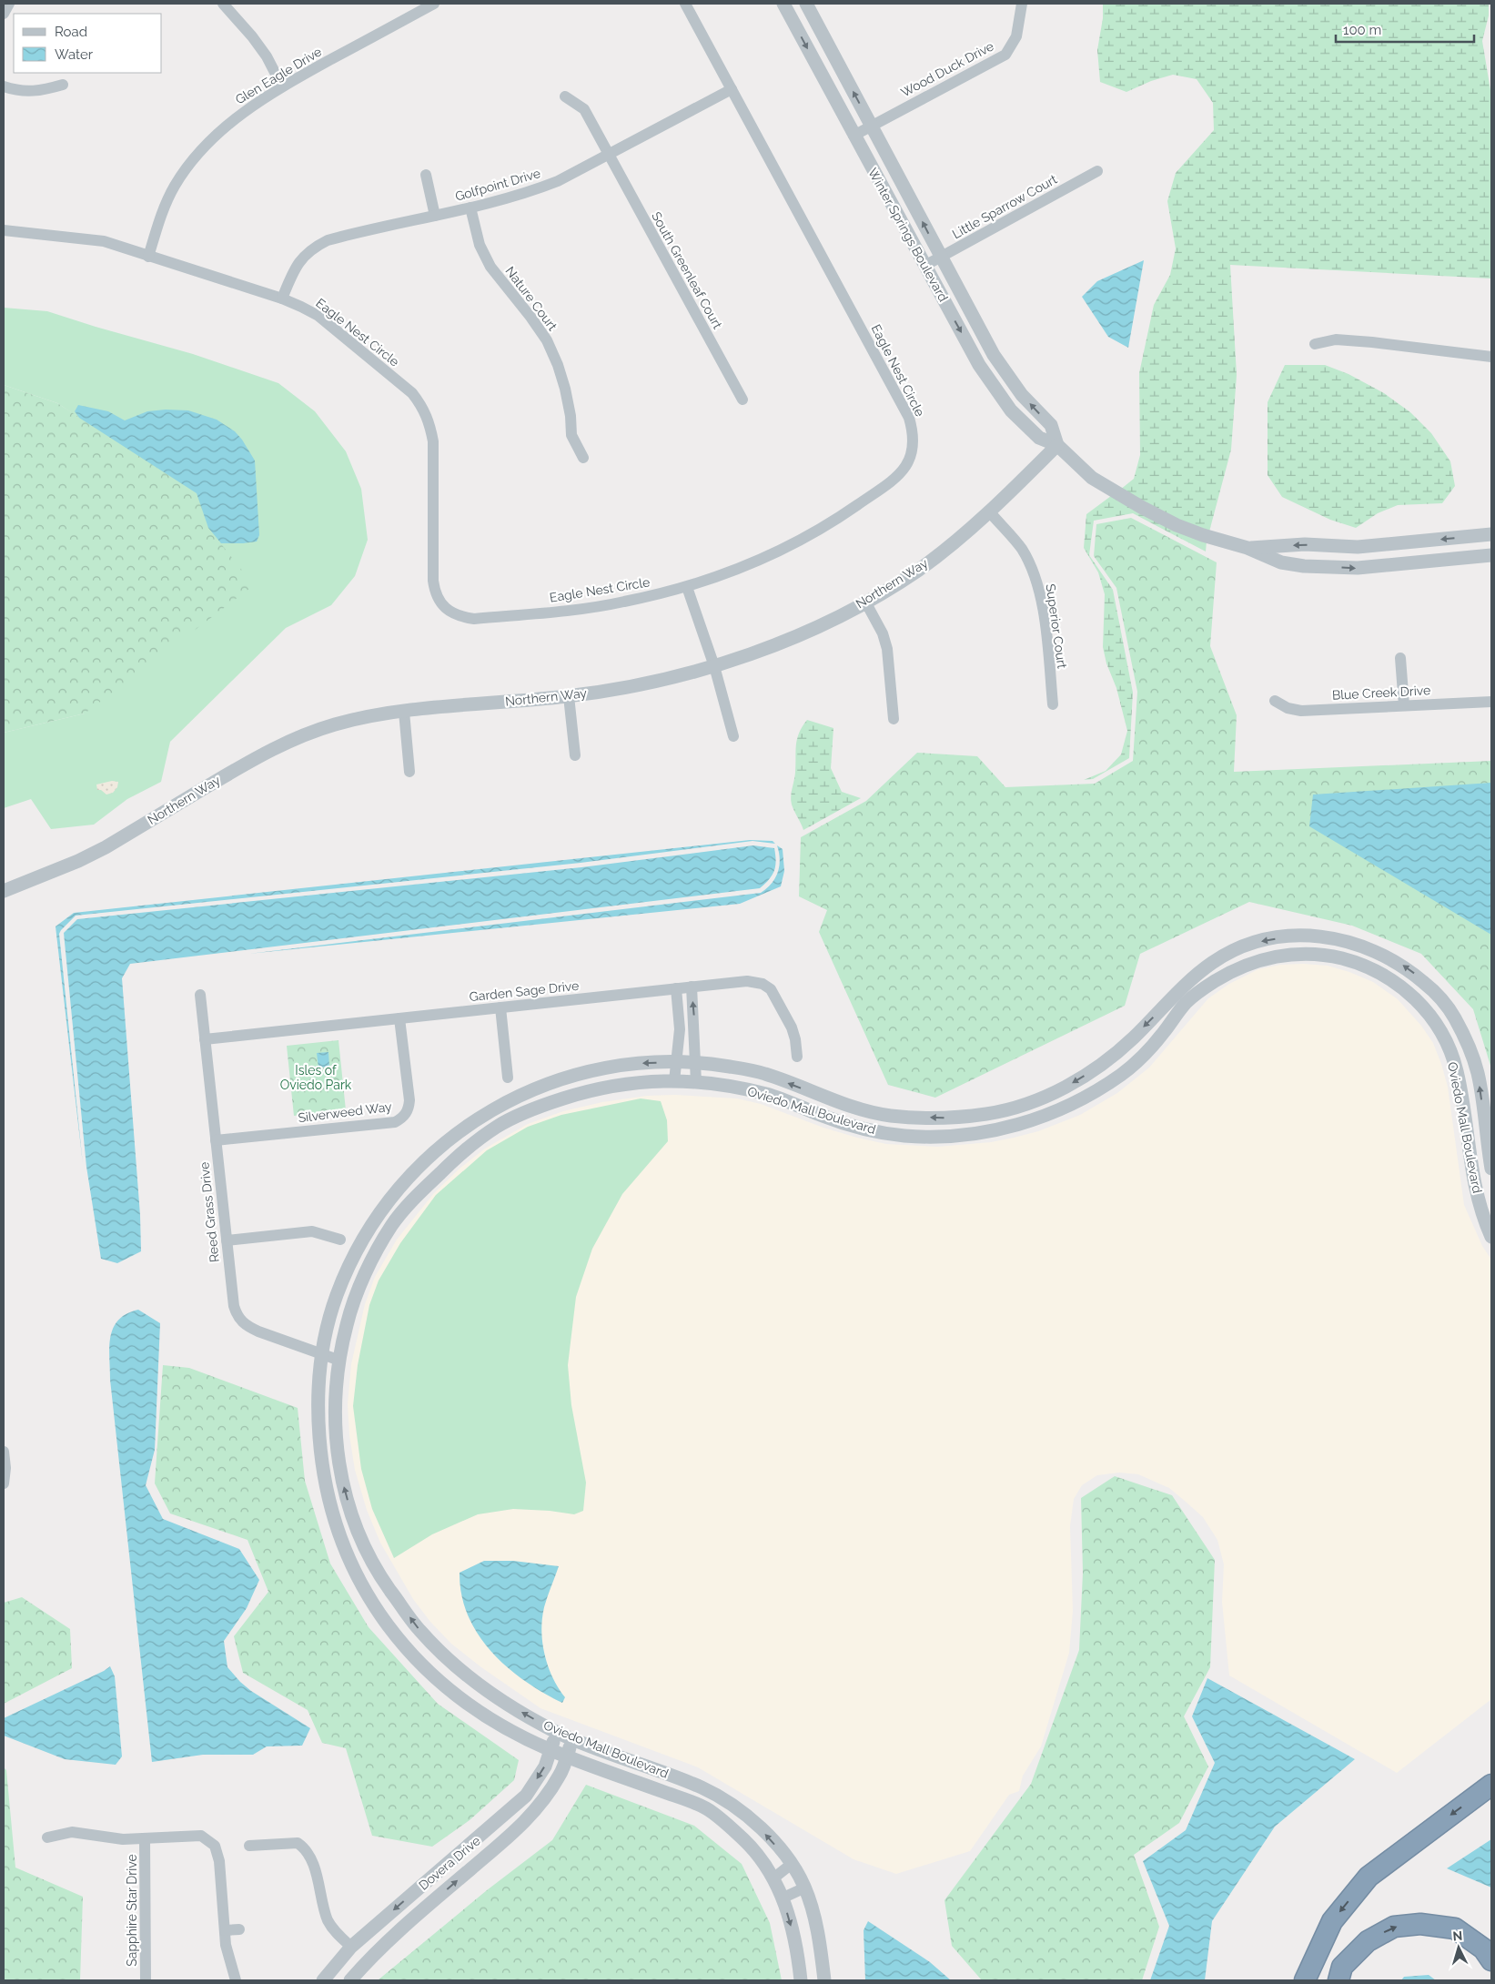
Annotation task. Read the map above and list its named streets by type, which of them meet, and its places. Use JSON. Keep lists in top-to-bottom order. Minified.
{"streets":{"street":["Wood Duck Drive","Glen Eagle Drive","Golfpoint Drive","Little Sparrow Court","Winter Springs Boulevard","South Greenleaf Court","Nature Court","Eagle Nest Circle","Northern Way","Superior Court","Blue Creek Drive","Garden Sage Drive","Oviedo Mall Boulevard","Silverweed Way","Reed Grass Drive","Dovera Drive","Sapphire Star Drive"]},"crossings":[["Wood Duck Drive","Winter Springs Boulevard"],["Glen Eagle Drive","Eagle Nest Circle"],["Golfpoint Drive","South Greenleaf Court"],["Golfpoint Drive","Nature Court"],["Golfpoint Drive","Eagle Nest Circle"],["Little Sparrow Court","Winter Springs Boulevard"],["Winter Springs Boulevard","Northern Way"],["Northern Way","Superior Court"],["Garden Sage Drive","Silverweed Way"],["Garden Sage Drive","Reed Grass Drive"],["Oviedo Mall Boulevard","Reed Grass Drive"],["Oviedo Mall Boulevard","Dovera Drive"],["Silverweed Way","Reed Grass Drive"]],"parks":["Isles of Oviedo Park"],"legend":["Road","Water"],"scale_bar":"100 m","north":"top"}
